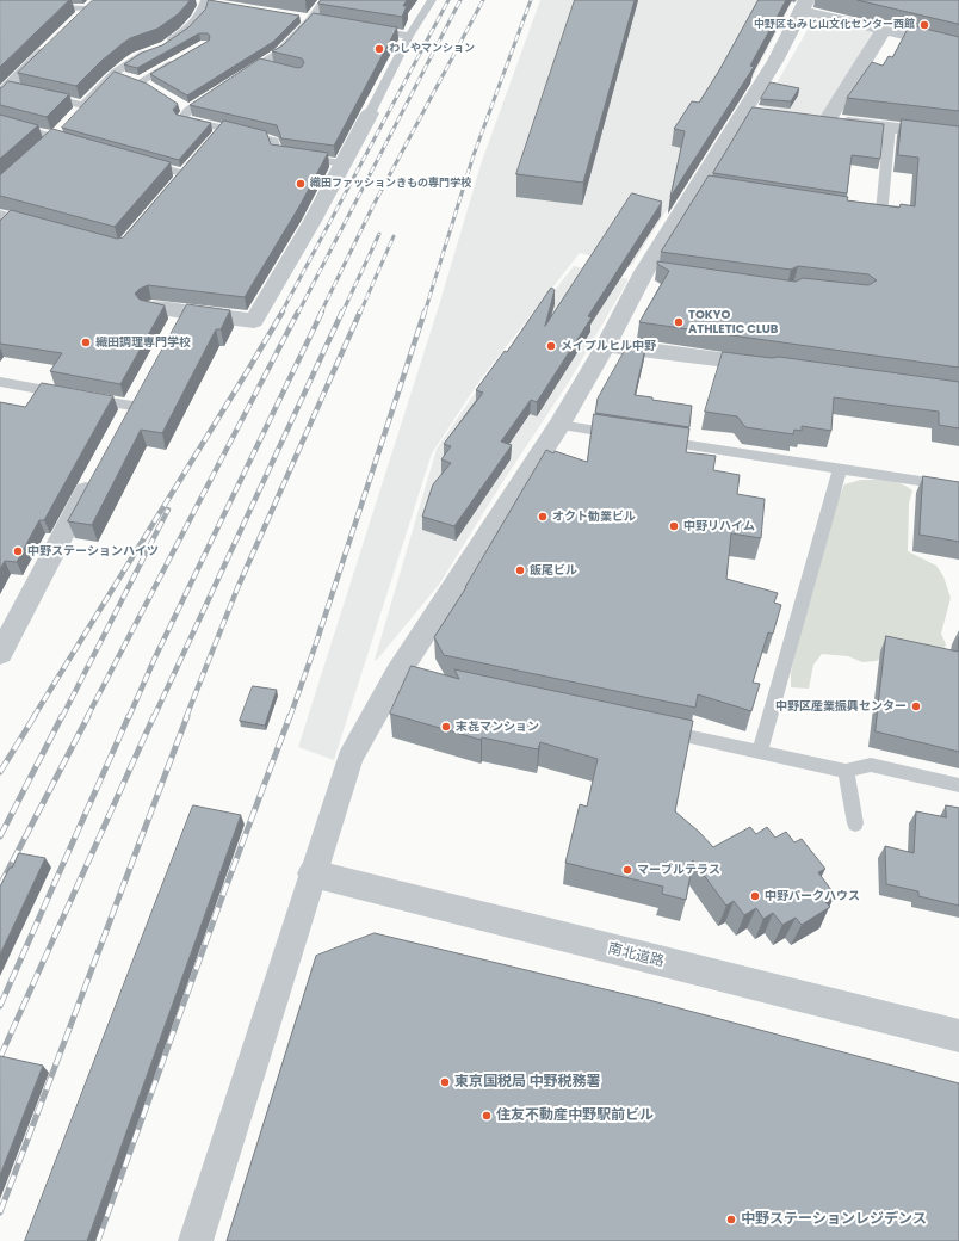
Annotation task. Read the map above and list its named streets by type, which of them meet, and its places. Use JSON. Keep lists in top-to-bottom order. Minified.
{"streets":{"street":["南北道路"]},"places":["中野区もみじ山文化センター西館","わしやマンション","織田ファッションきもの専門学校","TOKYO ATHLETIC CLUB","織田調理専門学校","メイプルヒル中野","オクト勧業ビル","中野リハイム","中野ステーションハイツ","飯尾ビル","中野区産業振興センター","末㐂マンション","マーブルテラス","中野パークハウス","東京国税局 中野税務署","住友不動産中野駅前ビル","中野ステーションレジデンス"]}
